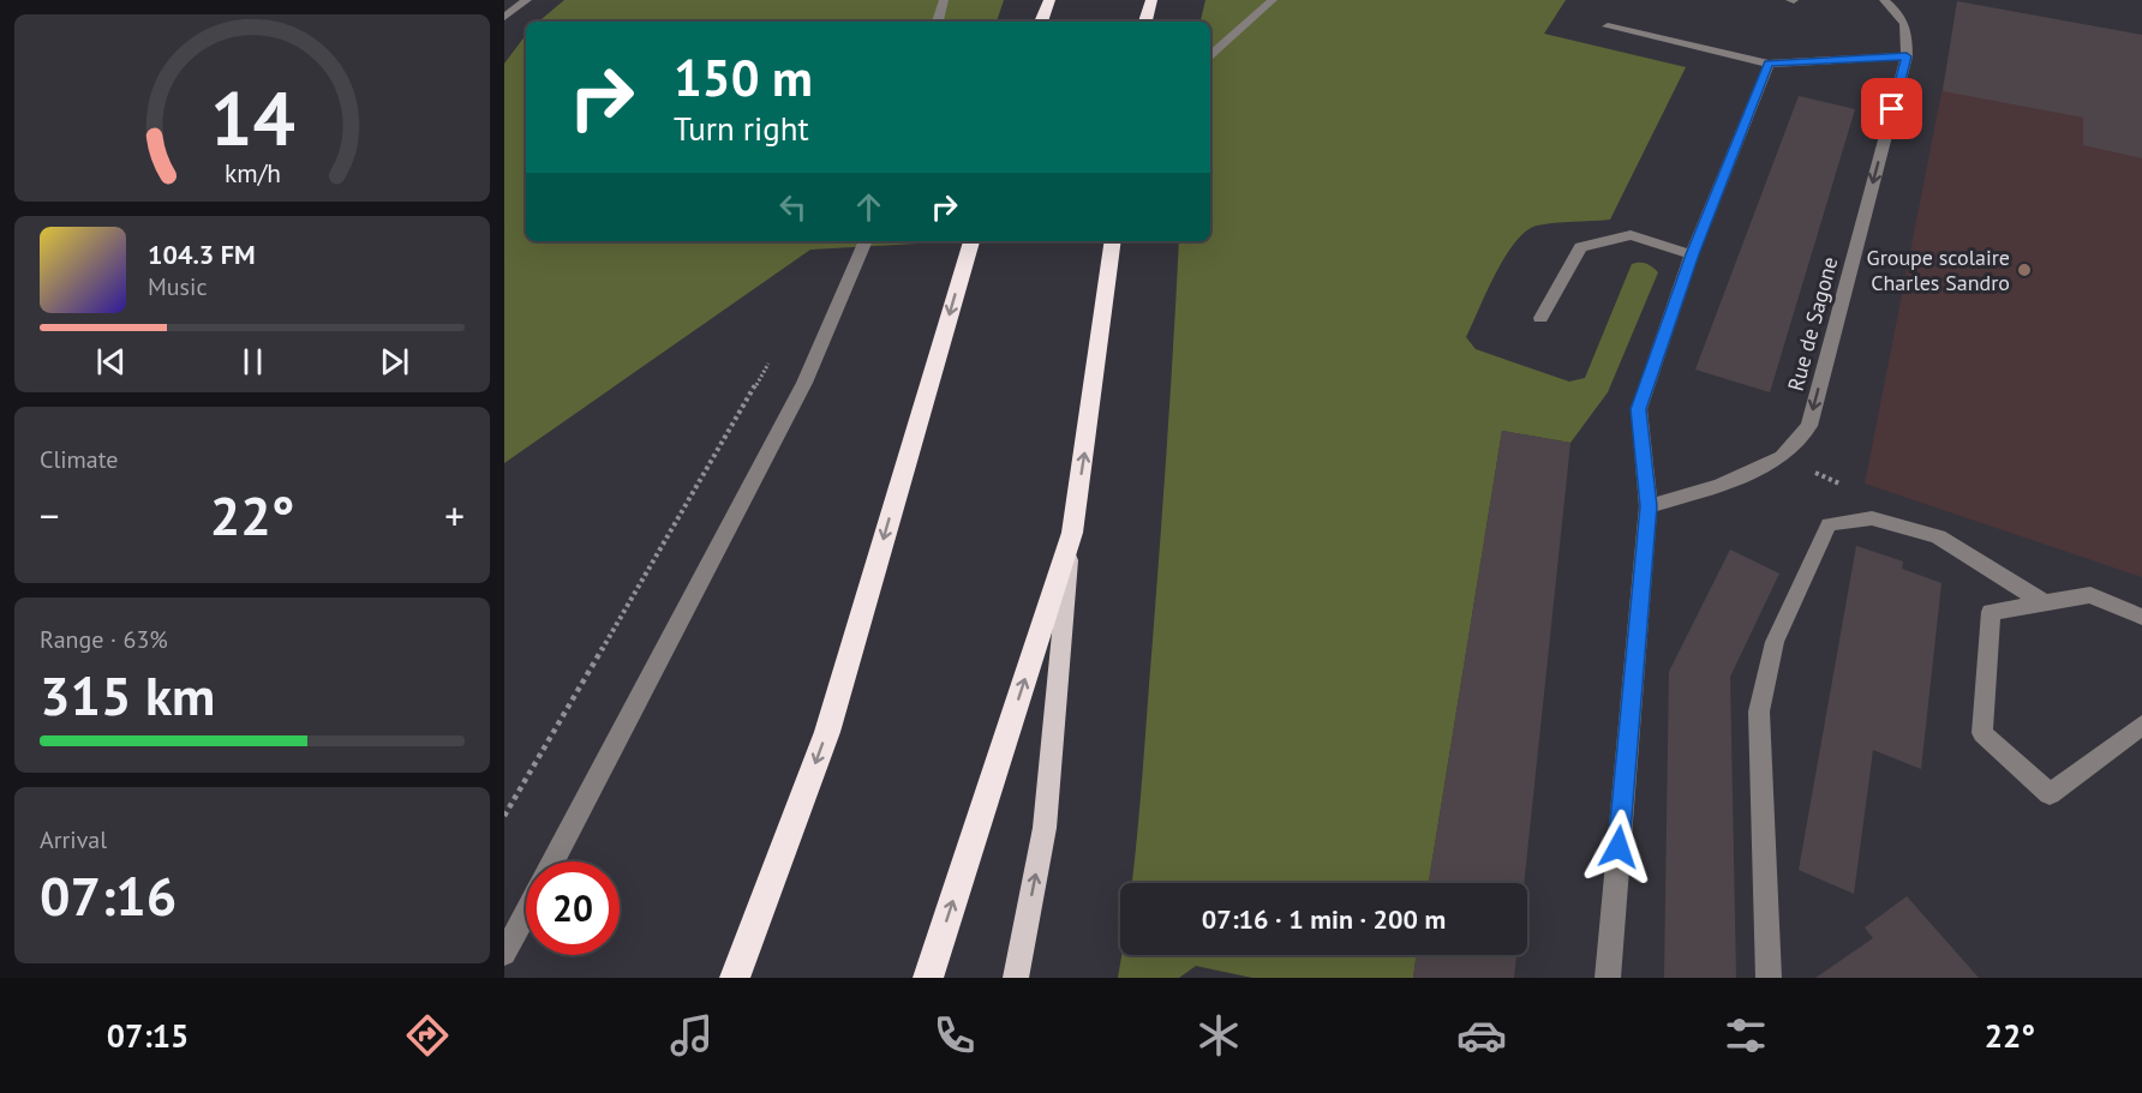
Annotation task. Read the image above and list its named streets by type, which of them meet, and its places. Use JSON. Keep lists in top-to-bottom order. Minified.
{"streets":{"street":["Rue de Sagone"]},"places":["Groupe scolaire Charles Sandro"],"page":{"turn":["150 m","Turn right"],"song":["104.3 FM","Music"],"tile":["Climate",["Range · 63%","315 km"],["Arrival","07:16"]],"heat":["−","22°","+"],"limit":"20","trip":"07:16 · 1 min · 200 m","tabs":["07:15","22°"],"gauge":["14","km/h"]}}
